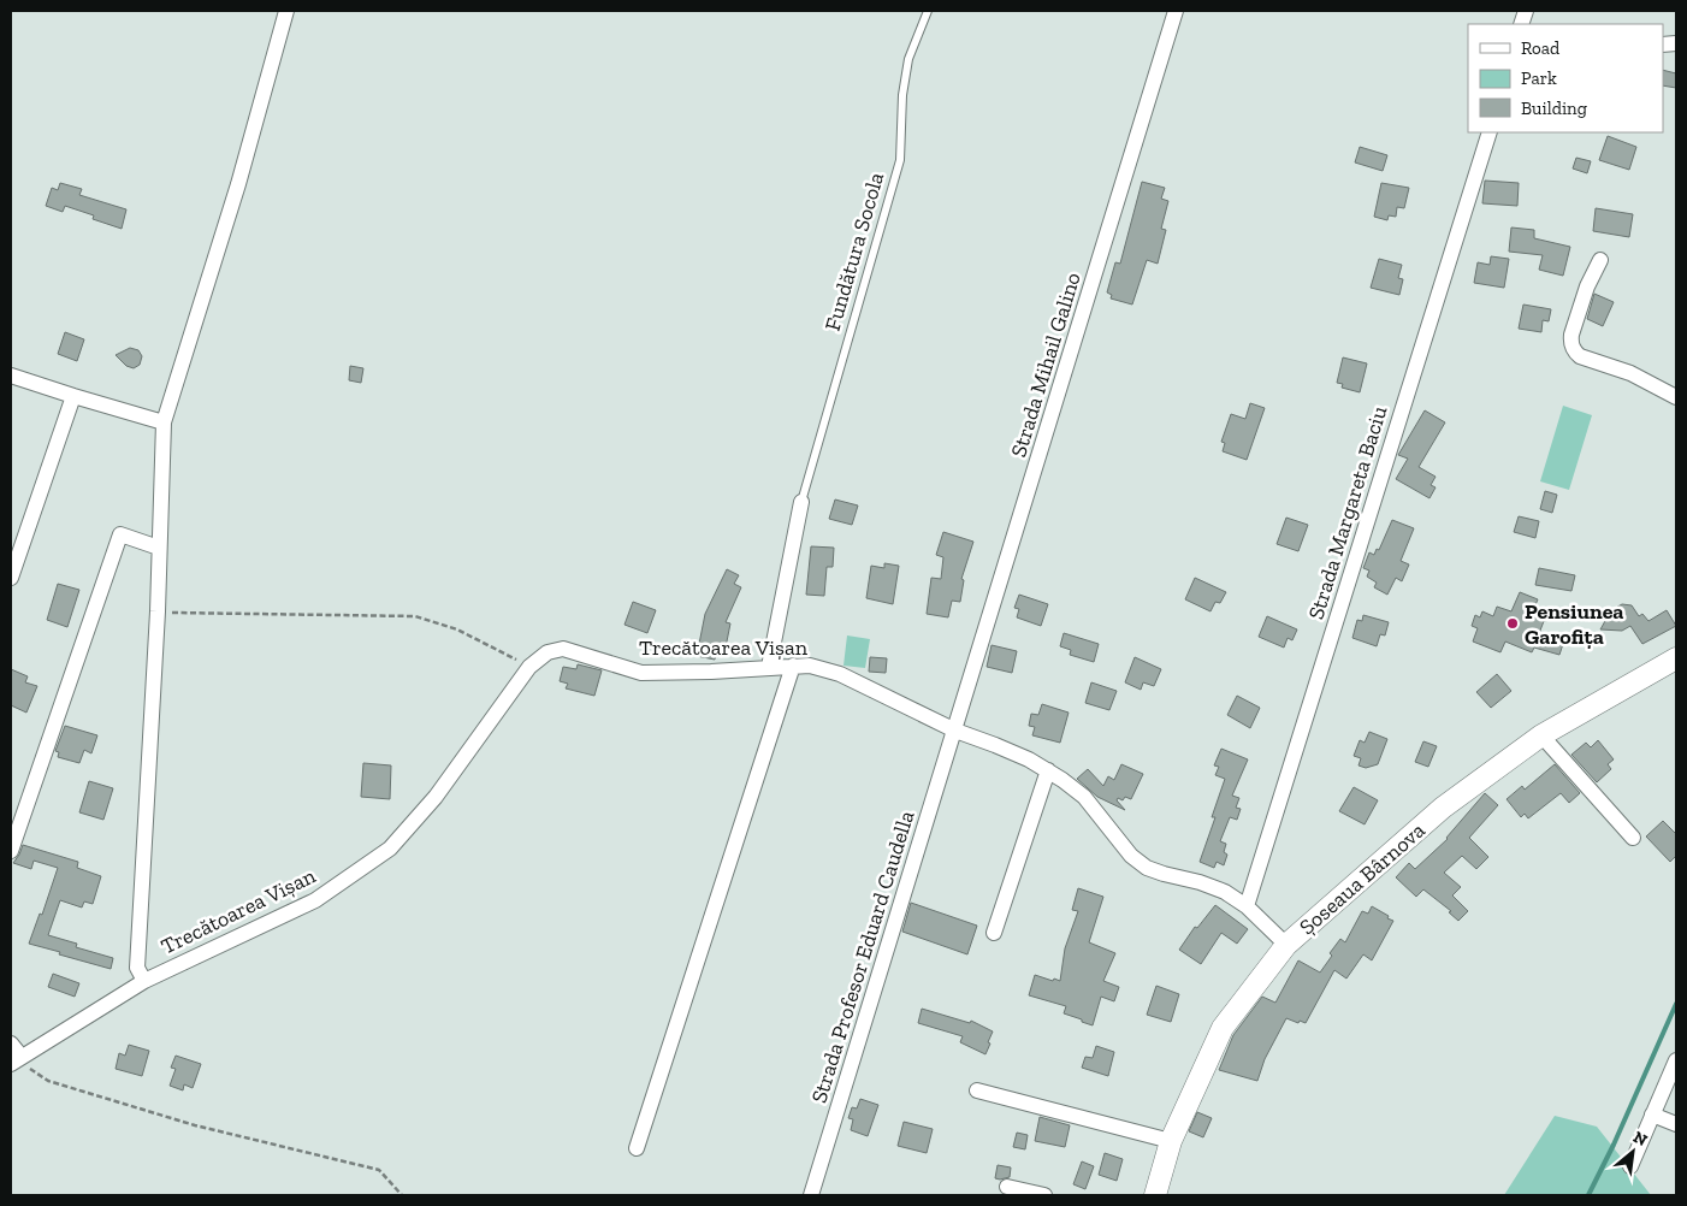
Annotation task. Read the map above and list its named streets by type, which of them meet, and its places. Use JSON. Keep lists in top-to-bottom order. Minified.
{"streets":{"main road":["Șoseaua Bârnova"],"street":["Strada Mihail Galino","Strada Margareta Baciu","Trecătoarea Vișan","Strada Profesor Eduard Caudella"],"lane":["Fundătura Socola"]},"crossings":[["Strada Mihail Galino","Trecătoarea Vișan"],["Strada Mihail Galino","Strada Profesor Eduard Caudella"],["Strada Margareta Baciu","Trecătoarea Vișan"],["Trecătoarea Vișan","Șoseaua Bârnova"],["Trecătoarea Vișan","Strada Profesor Eduard Caudella"]],"places":["Pensiunea Garofița"],"legend":["Road","Park","Building"],"north":"top right"}
